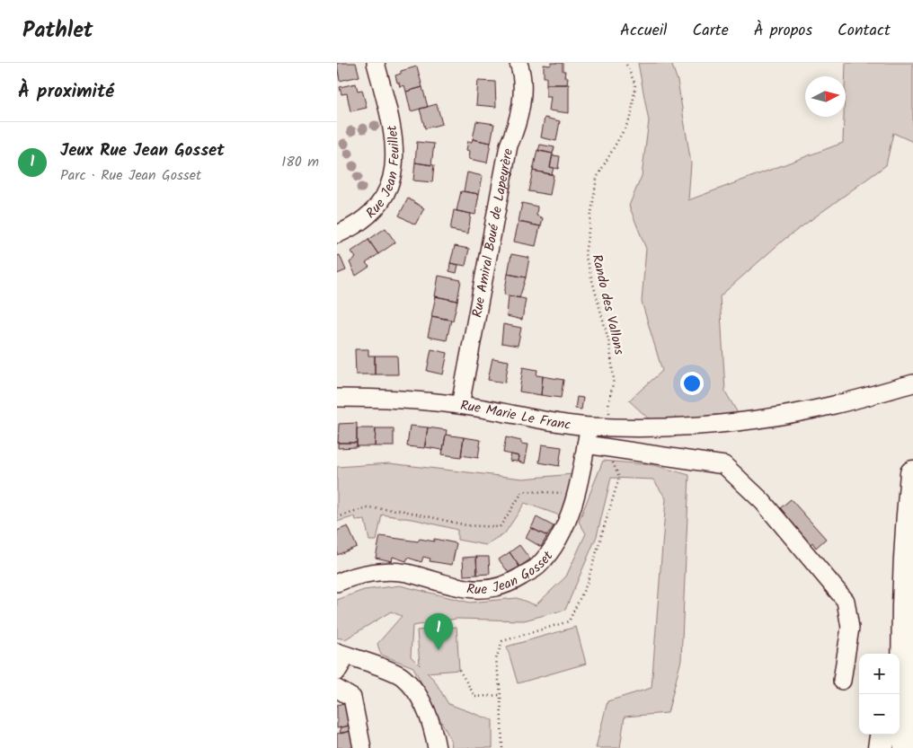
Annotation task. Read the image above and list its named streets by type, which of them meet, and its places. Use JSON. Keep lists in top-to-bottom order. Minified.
{"streets":{"street":["Rue Jean Feuillet","Rue Amiral Boué de Lapeyrère","Rue Marie Le Franc","Rue Jean Gosset"],"path":["Rando des Vallons"]},"crossings":[["Rue Amiral Boué de Lapeyrère","Rue Marie Le Franc"],["Rando des Vallons","Rue Marie Le Franc"],["Rue Marie Le Franc","Rue Jean Gosset"]],"north":"right","page":{"header":"Pathlet","nav":["Accueil","Carte","À propos","Contact"],"heading":"À proximité","list":[{"mark":"1","name":"Jeux Rue Jean Gosset","note":"Parc · Rue Jean Gosset","value":"180 m"}],"pins":"1","map_buttons":["+","−"]}}
